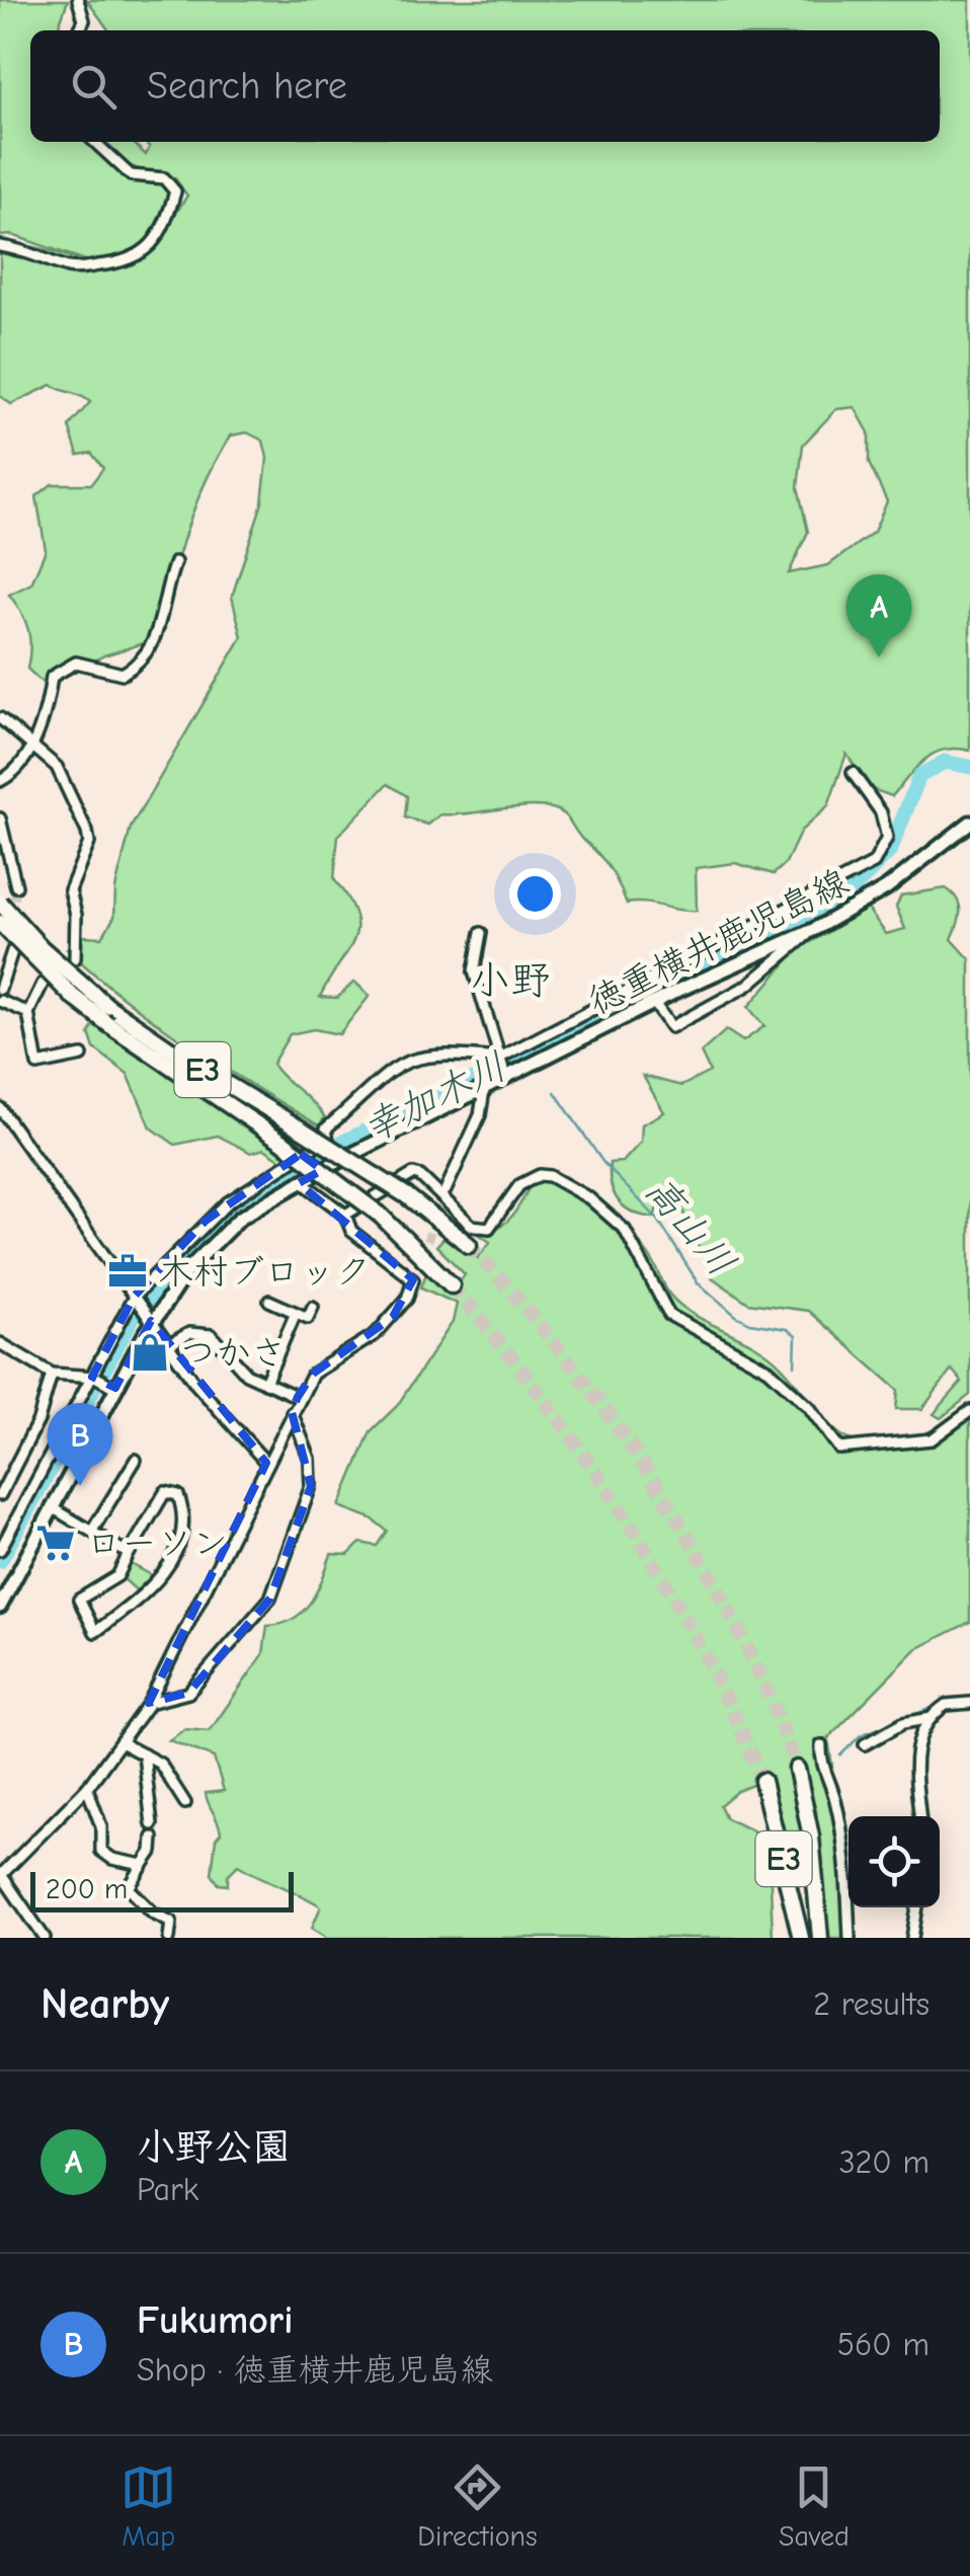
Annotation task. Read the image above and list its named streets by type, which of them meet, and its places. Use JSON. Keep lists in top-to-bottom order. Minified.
{"streets":{"highway":["E3"],"main road":["徳重横井鹿児島線"]},"districts":["小野"],"water":["幸加木川","高山川"],"places":{"office":["木村ブロック"],"shop":["つかさ"],"supermarket":["ローソン"]},"scale_bar":"200 m","page":{"search":"Search here","pins":["A","B"],"scale":"200 m","heading":["Nearby","2 results"],"list":[{"mark":"A","name":"小野公園","note":"Park","value":"320 m"},{"mark":"B","name":"Fukumori","note":"Shop · 徳重横井鹿児島線","value":"560 m"}],"nav":["Map","Directions","Saved"]}}
